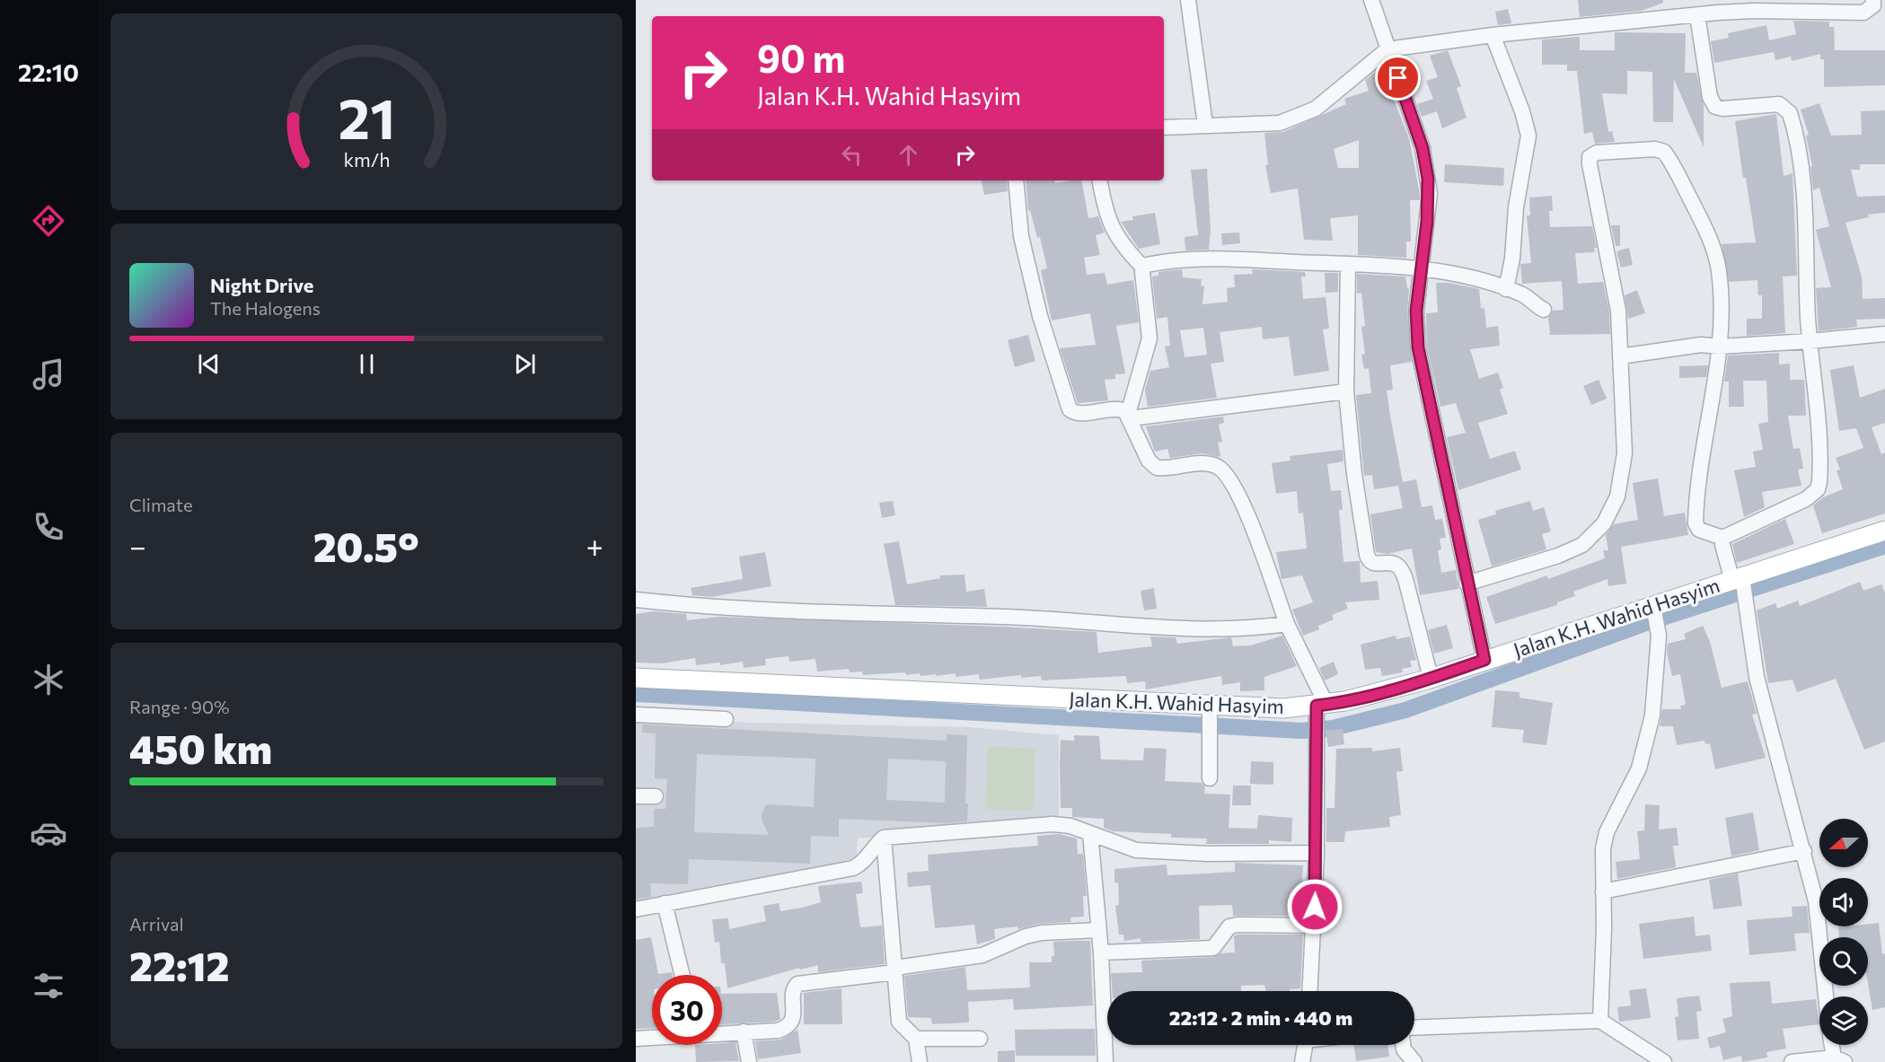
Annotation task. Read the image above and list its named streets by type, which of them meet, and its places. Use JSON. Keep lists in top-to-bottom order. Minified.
{"streets":{"main road":["Jalan K.H. Wahid Hasyim"]},"north":"left","page":{"tabs":"22:10","turn":["90 m","Jalan K.H. Wahid Hasyim"],"song":["Night Drive","The Halogens"],"tile":["Climate",["Range · 90%","450 km"],["Arrival","22:12"]],"heat":["−","20.5°","+"],"limit":"30","trip":"22:12 · 2 min · 440 m","gauge":["21","km/h"]}}
